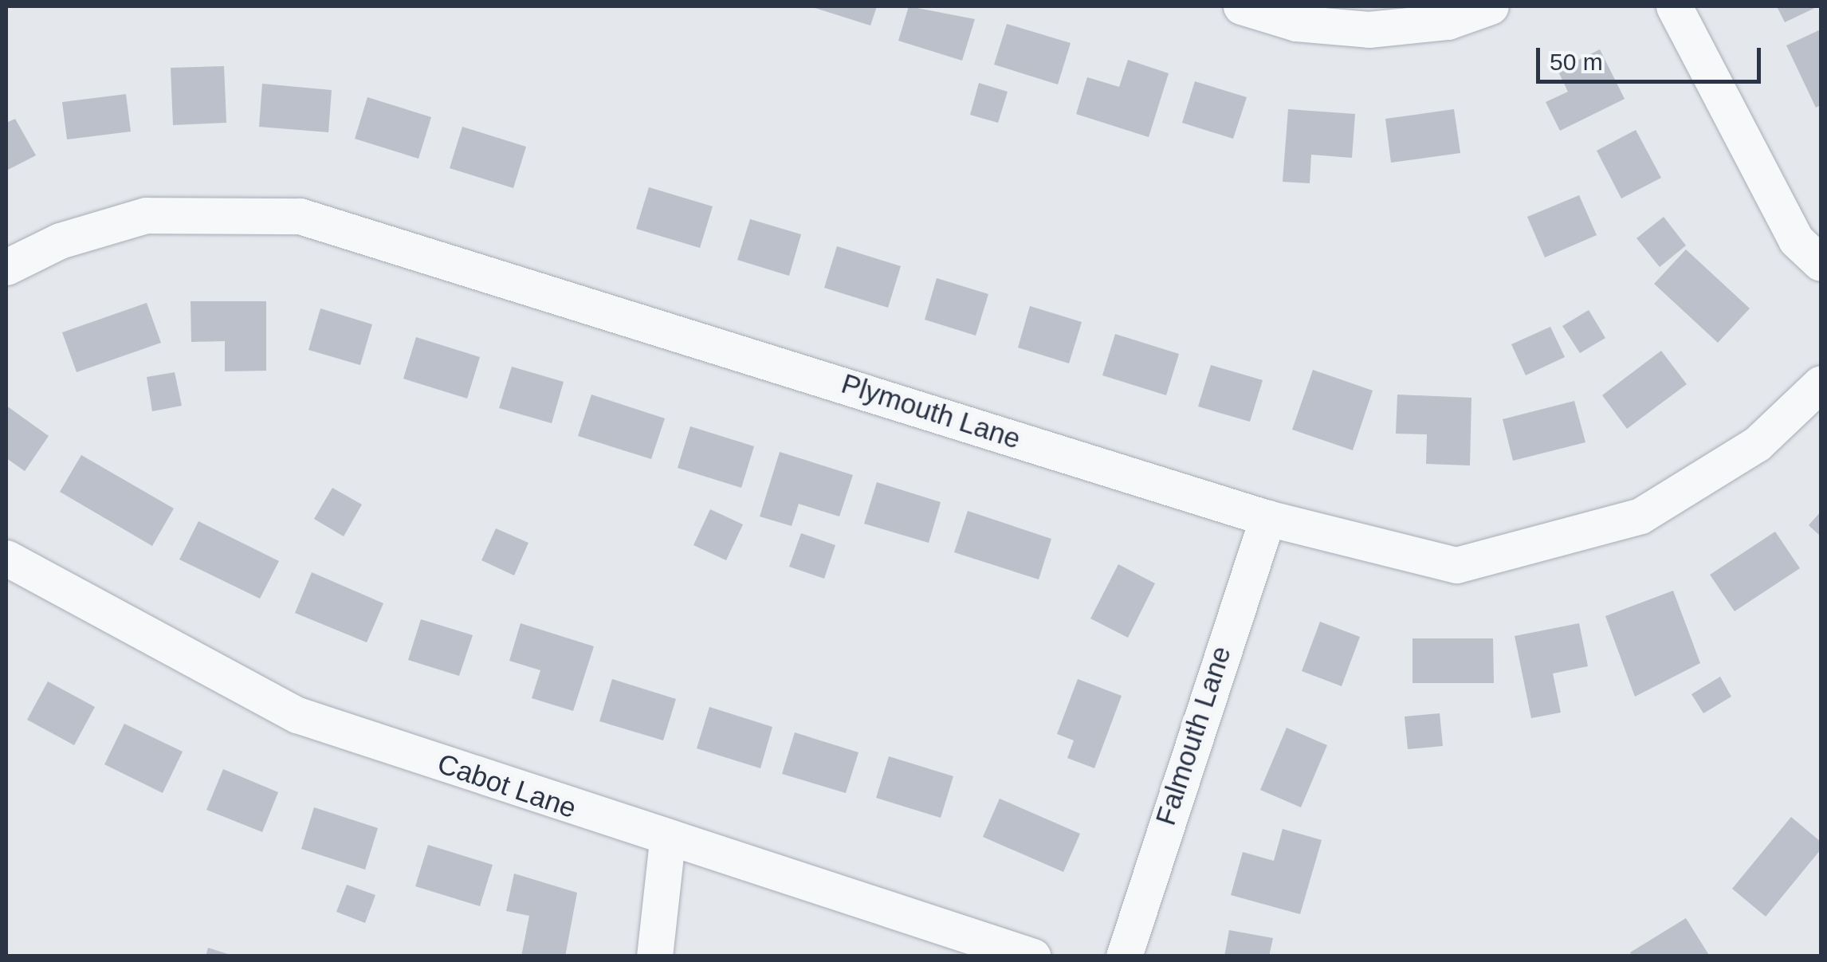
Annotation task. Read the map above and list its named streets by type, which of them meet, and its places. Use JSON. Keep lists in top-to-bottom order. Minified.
{"streets":{"street":["Plymouth Lane","Falmouth Lane","Cabot Lane"]},"crossings":[["Plymouth Lane","Falmouth Lane"]],"scale_bar":"50 m"}
